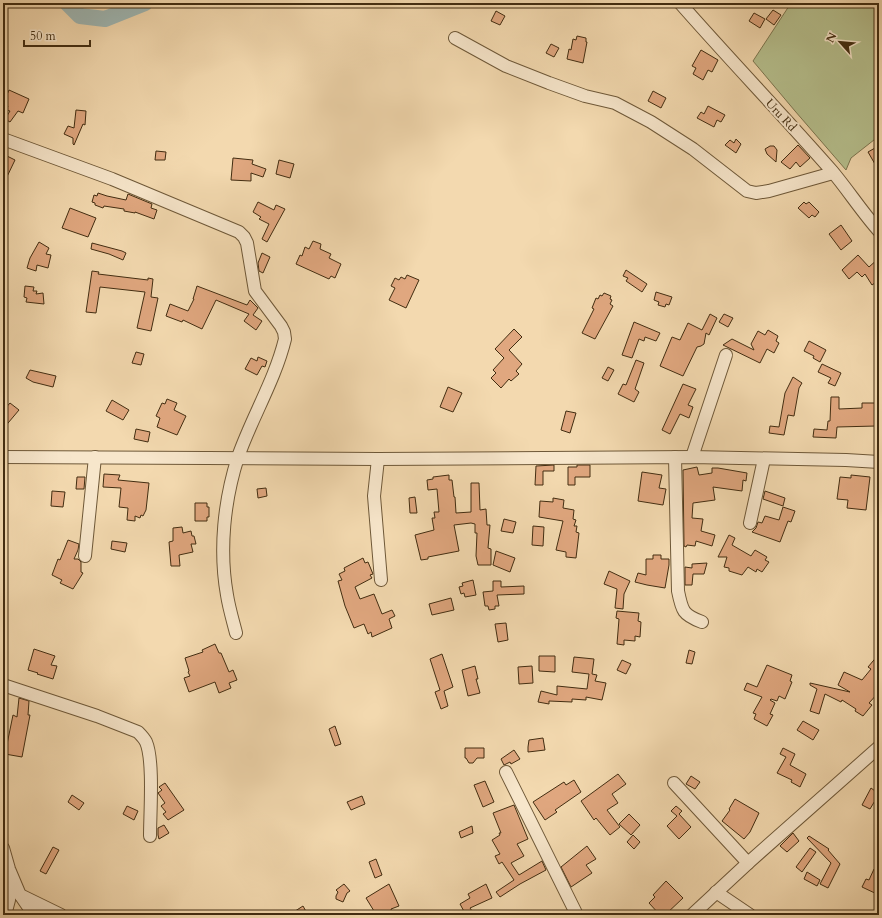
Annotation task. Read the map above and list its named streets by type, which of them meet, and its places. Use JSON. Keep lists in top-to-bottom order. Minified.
{"streets":{"street":["Uru Rd"]},"scale_bar":"50 m","north":"top left"}
